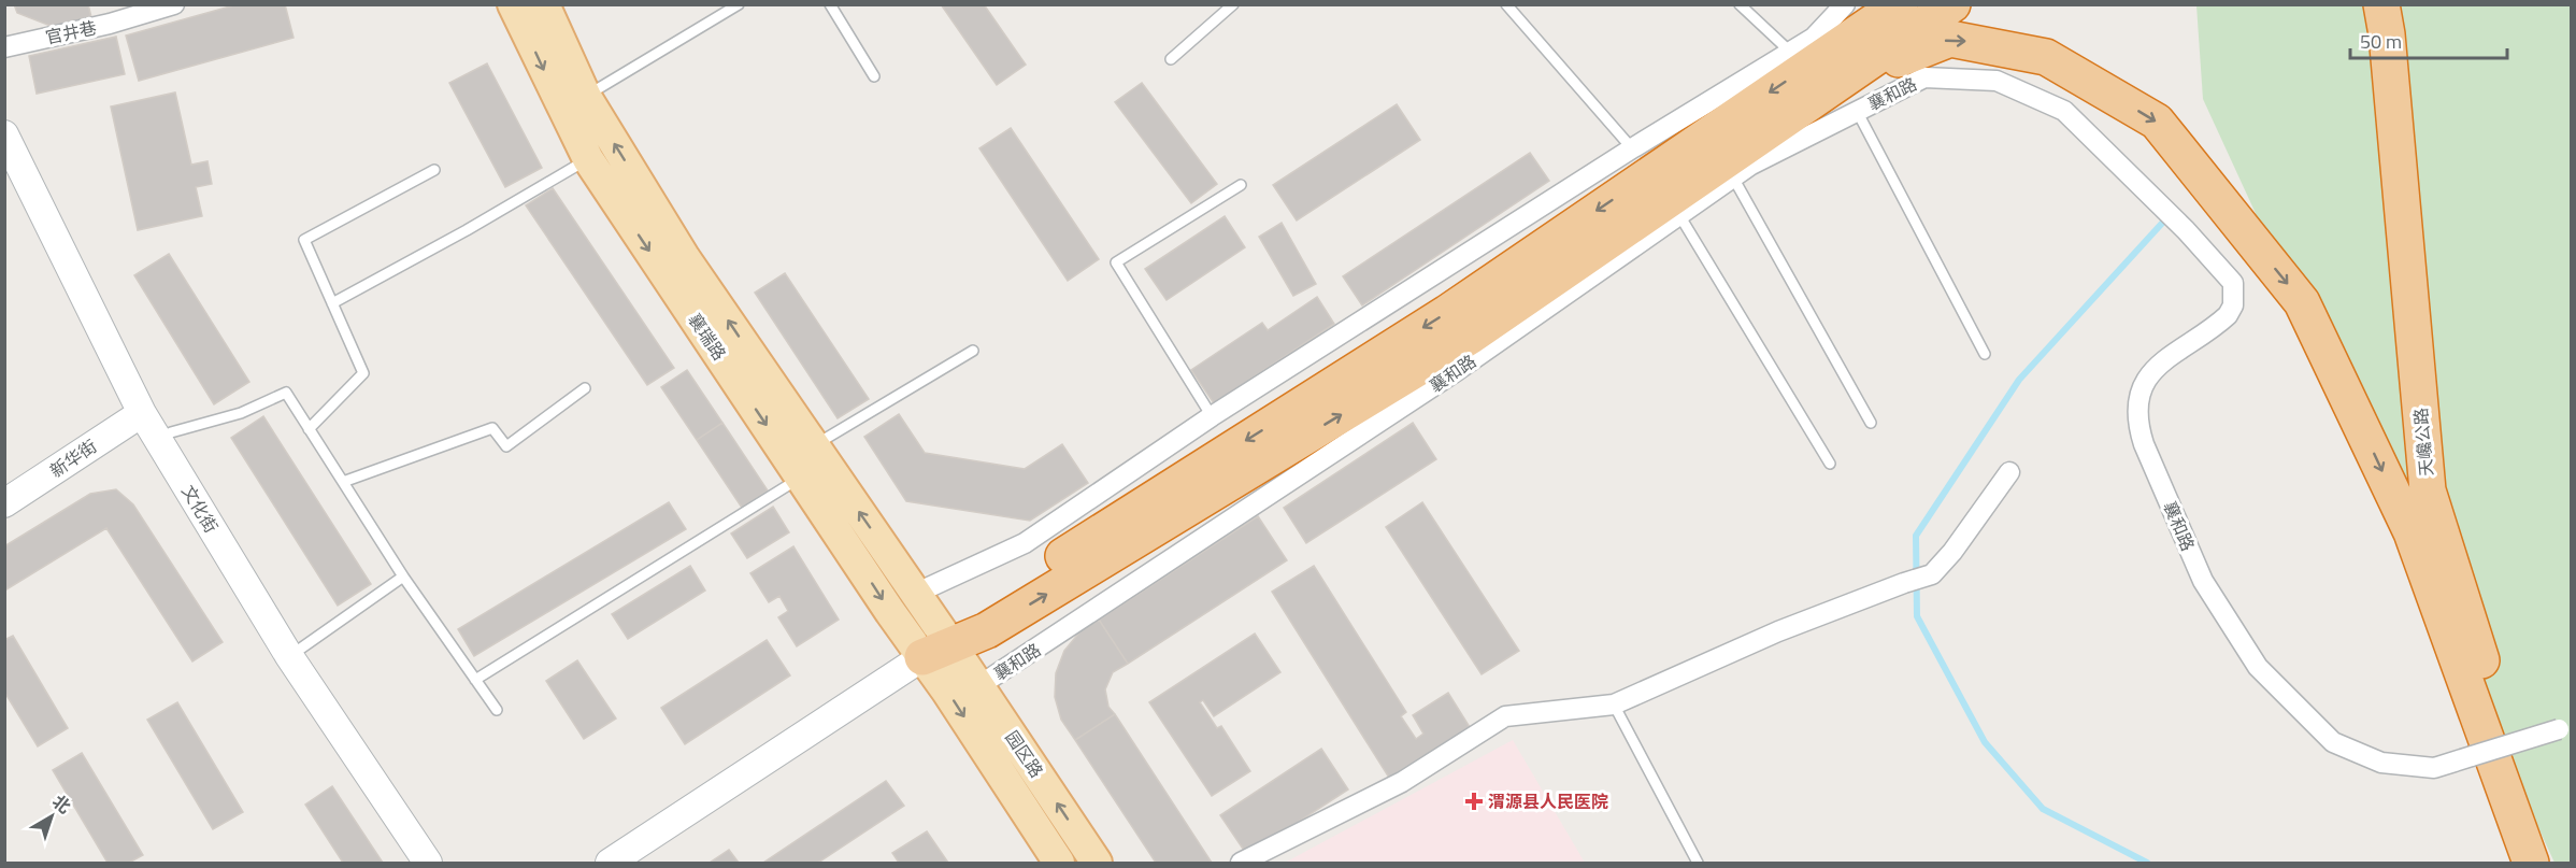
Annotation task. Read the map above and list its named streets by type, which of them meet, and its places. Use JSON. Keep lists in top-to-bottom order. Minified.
{"streets":{"highway":["天巉公路"],"main road":["襄瑞路","新华街","文化街","园区路"],"street":["官井巷","襄和路"]},"crossings":[["襄和路","园区路"],["襄瑞路","园区路"],["新华街","文化街"]],"places":{"health":["渭源县人民医院"]},"scale_bar":"50 m","north":"top right"}
